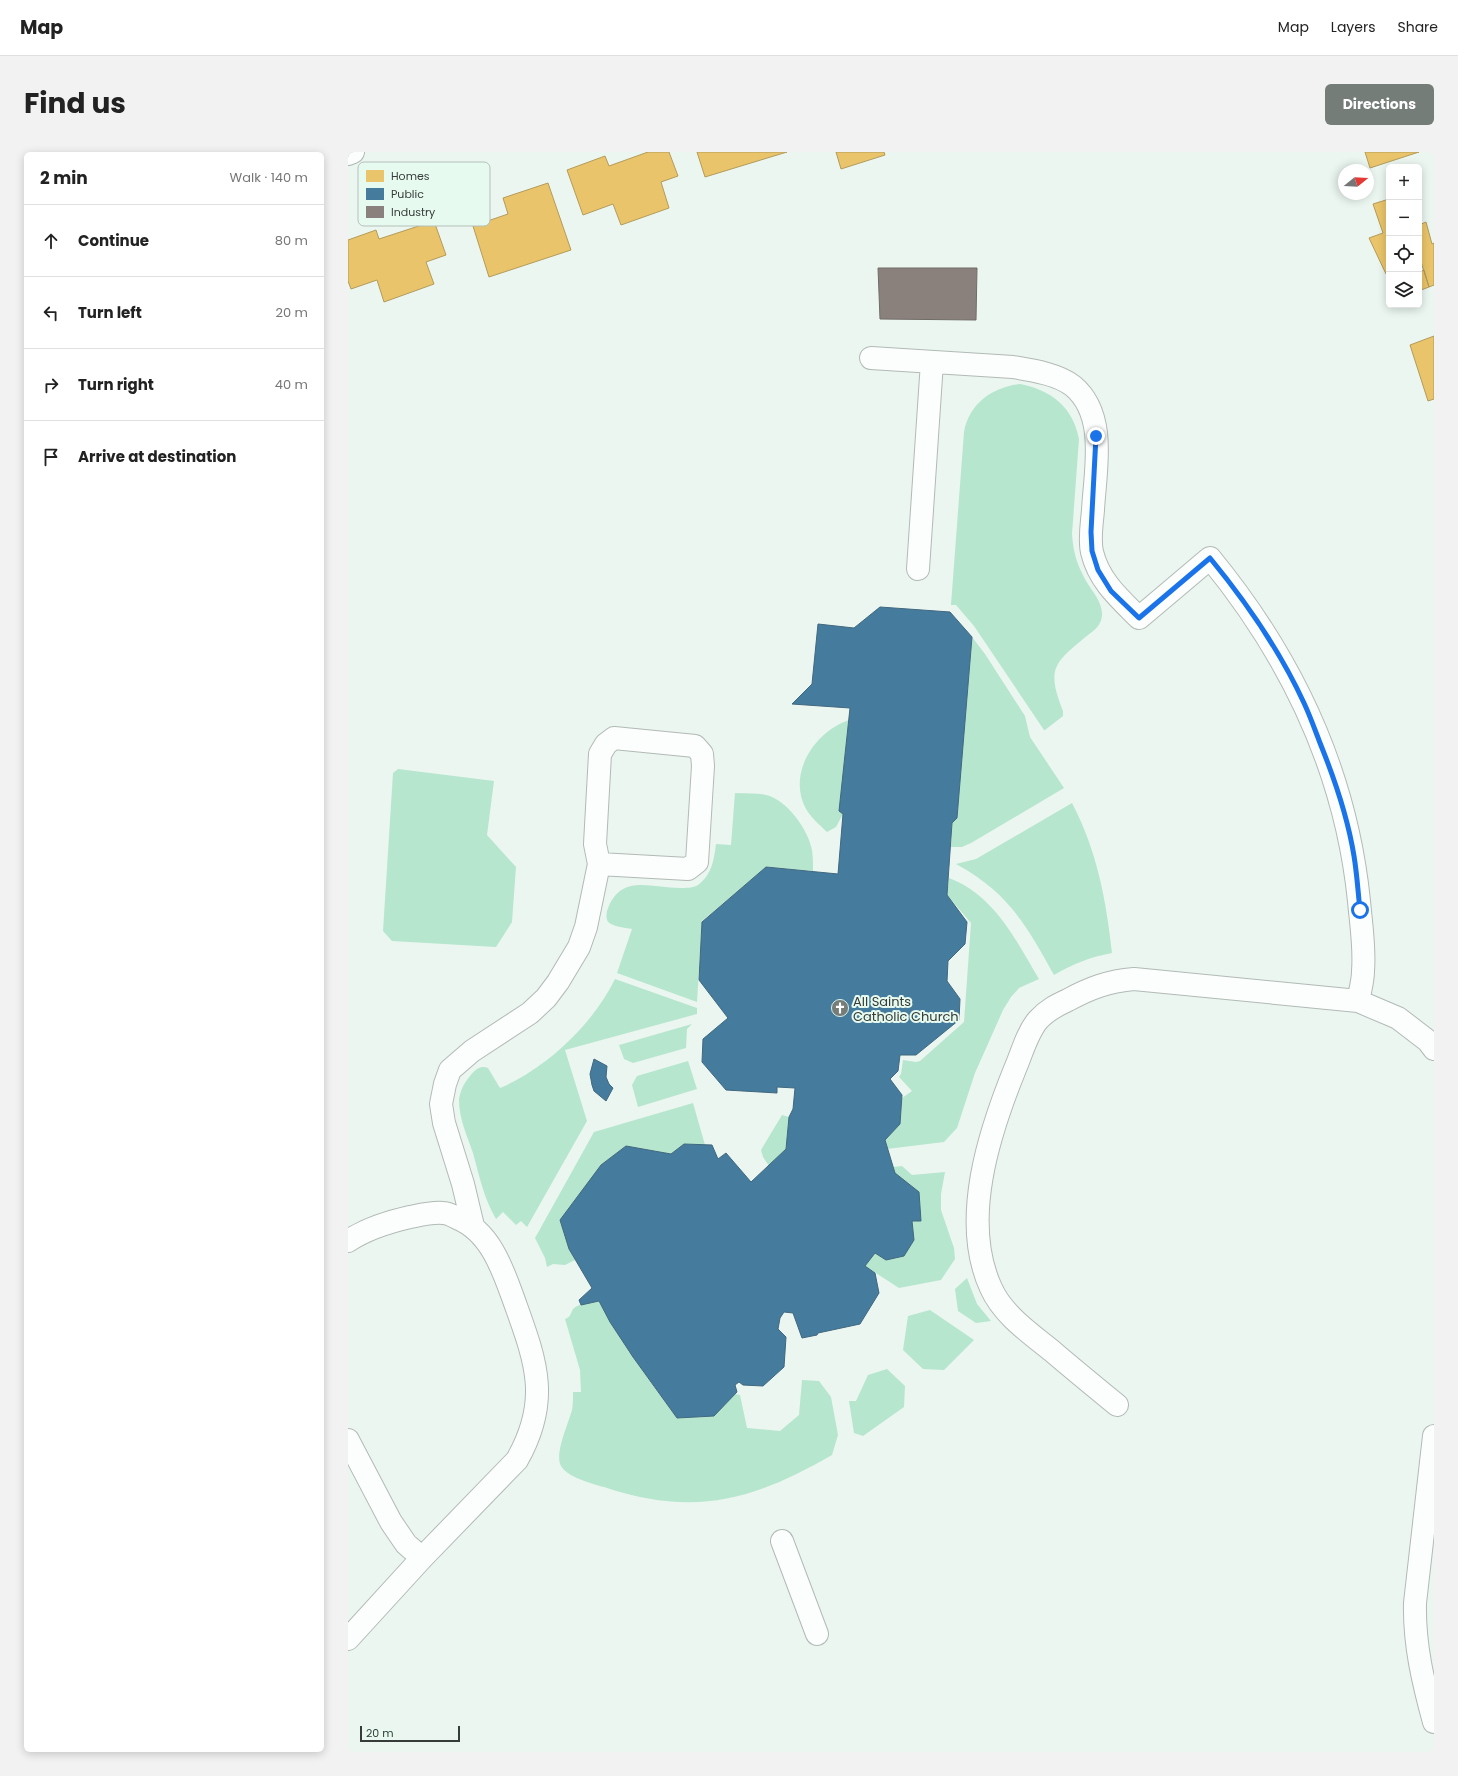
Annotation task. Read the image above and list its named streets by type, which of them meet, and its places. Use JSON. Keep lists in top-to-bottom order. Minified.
{"places":{"church":["All Saints Catholic Church"]},"legend":["Homes","Public","Industry"],"scale_bar":"20 m","north":"right","page":{"header":"Map","nav":["Map","Layers","Share"],"title":"Find us","buttons":"Directions","heading":["2 min","Walk · 140 m"],"map_buttons":["+","−"],"list":[["Continue","80 m"],["Turn left","20 m"],["Turn right","40 m"],"Arrive at destination"],"scale":"20 m"}}
